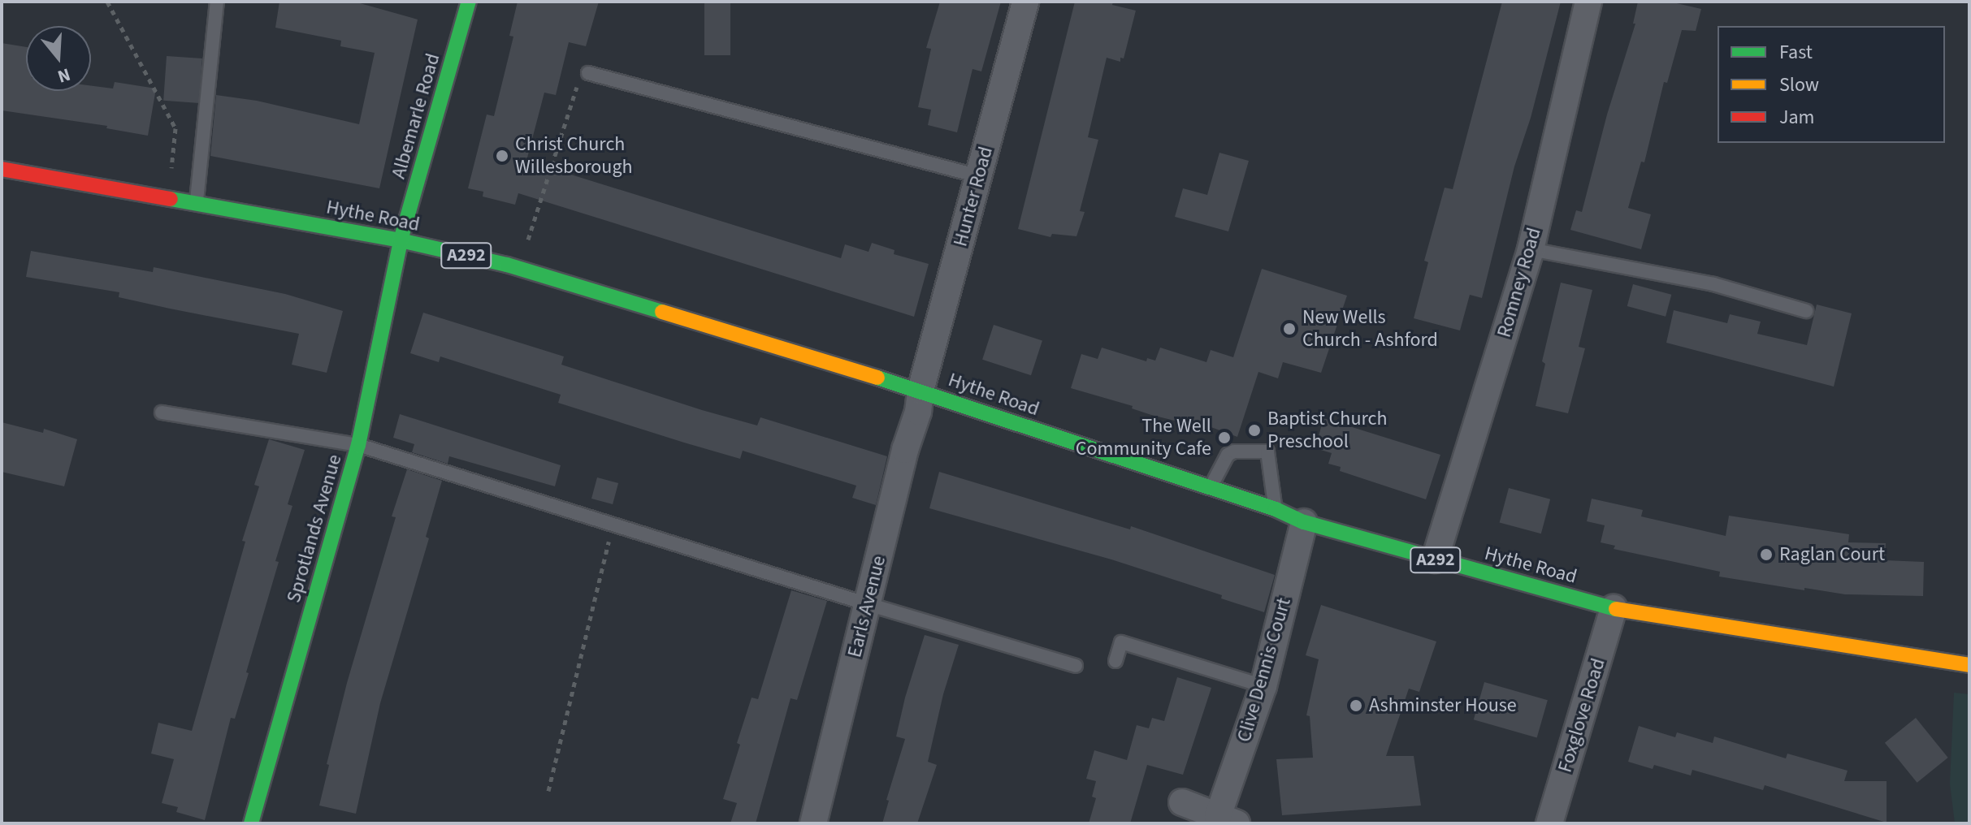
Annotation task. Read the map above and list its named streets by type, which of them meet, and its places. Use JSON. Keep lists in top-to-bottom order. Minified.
{"streets":{"main road":["Albemarle Road","Hythe Road","A292","Sprotlands Avenue"],"street":["Hunter Road","Romney Road","Earls Avenue","Clive Dennis Court","Foxglove Road"]},"crossings":[["Albemarle Road","Hythe Road"],["Albemarle Road","Sprotlands Avenue"],["Hunter Road","Hythe Road"],["Hunter Road","Earls Avenue"],["Hythe Road","Romney Road"],["Hythe Road","Sprotlands Avenue"],["Hythe Road","Earls Avenue"],["Hythe Road","Clive Dennis Court"],["Hythe Road","Foxglove Road"]],"places":["Christ Church Willesborough","New Wells Church - Ashford","Baptist Church Preschool","The Well Community Cafe","Raglan Court","Ashminster House"],"legend":["Fast","Slow","Jam"],"north":"bottom"}
